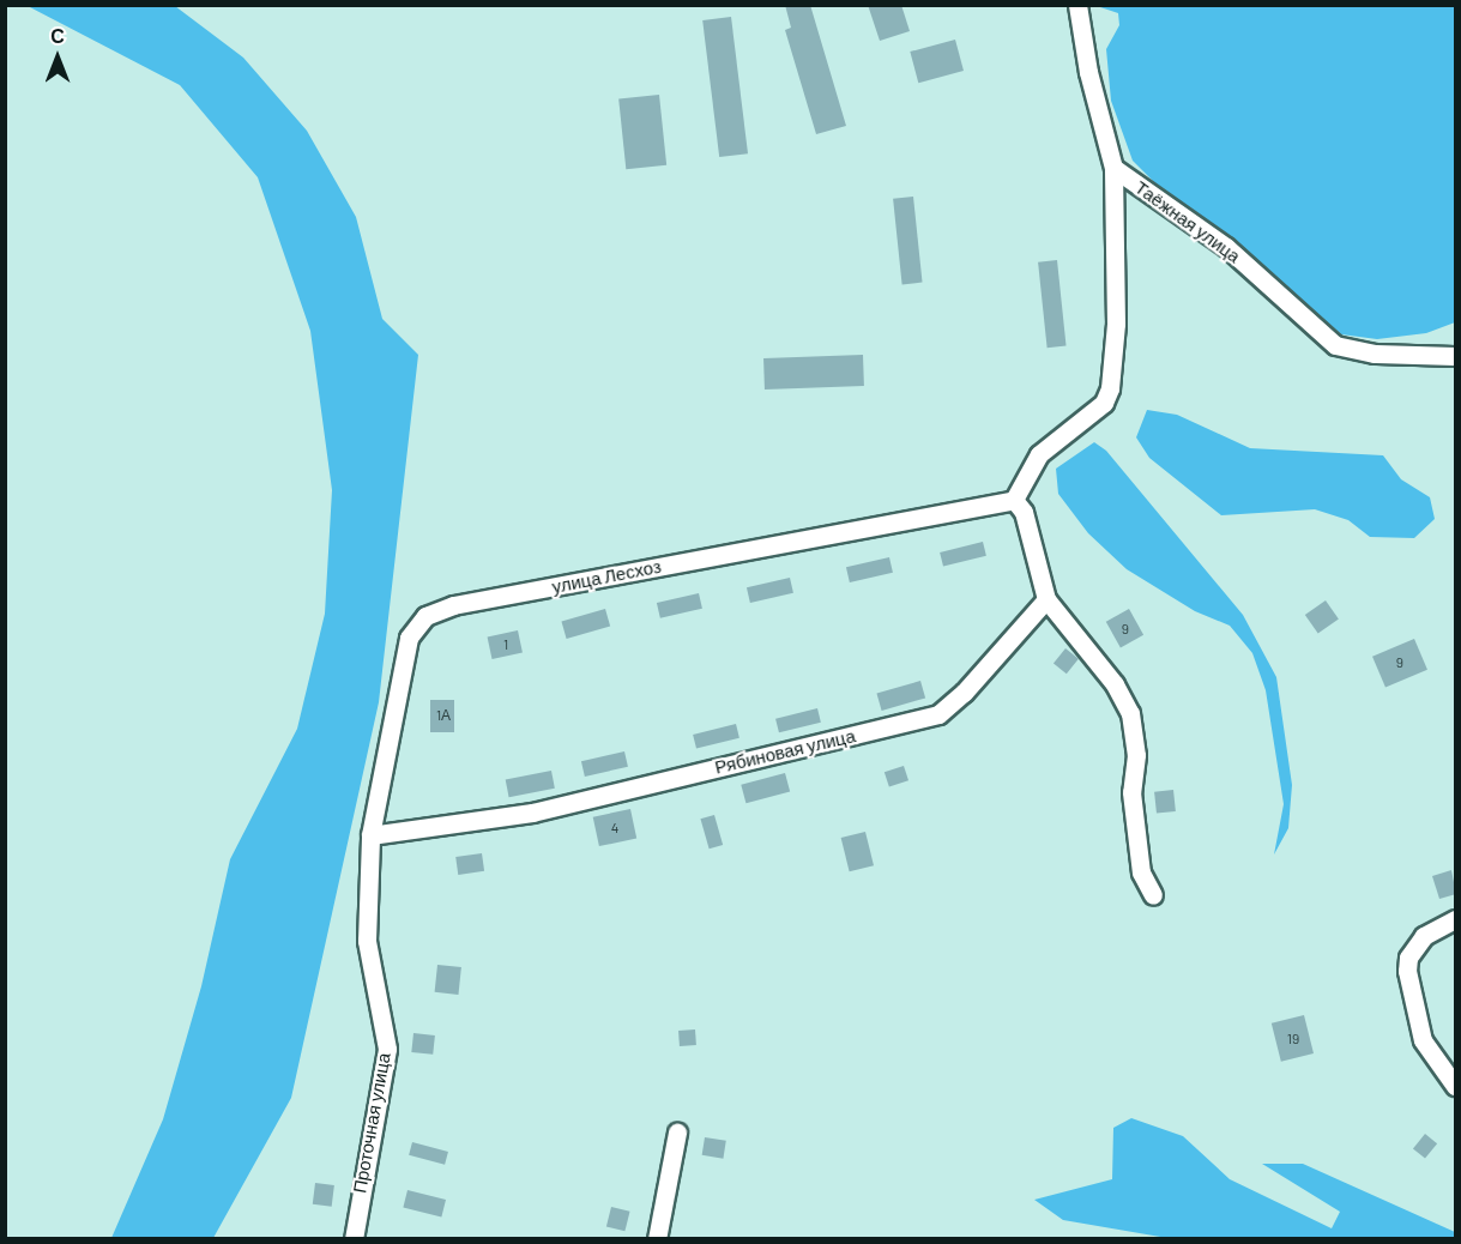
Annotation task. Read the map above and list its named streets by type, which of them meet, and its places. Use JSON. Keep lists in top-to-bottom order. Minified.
{"streets":{"street":["Таёжная улица","улица Лесхоз","Рябиновая улица","Проточная улица"]},"crossings":[["Таёжная улица","улица Лесхоз"],["улица Лесхоз","Рябиновая улица"],["улица Лесхоз","Проточная улица"],["Рябиновая улица","Проточная улица"]],"house_numbers":["9","1","9","1А","4","19"],"north":"top"}
